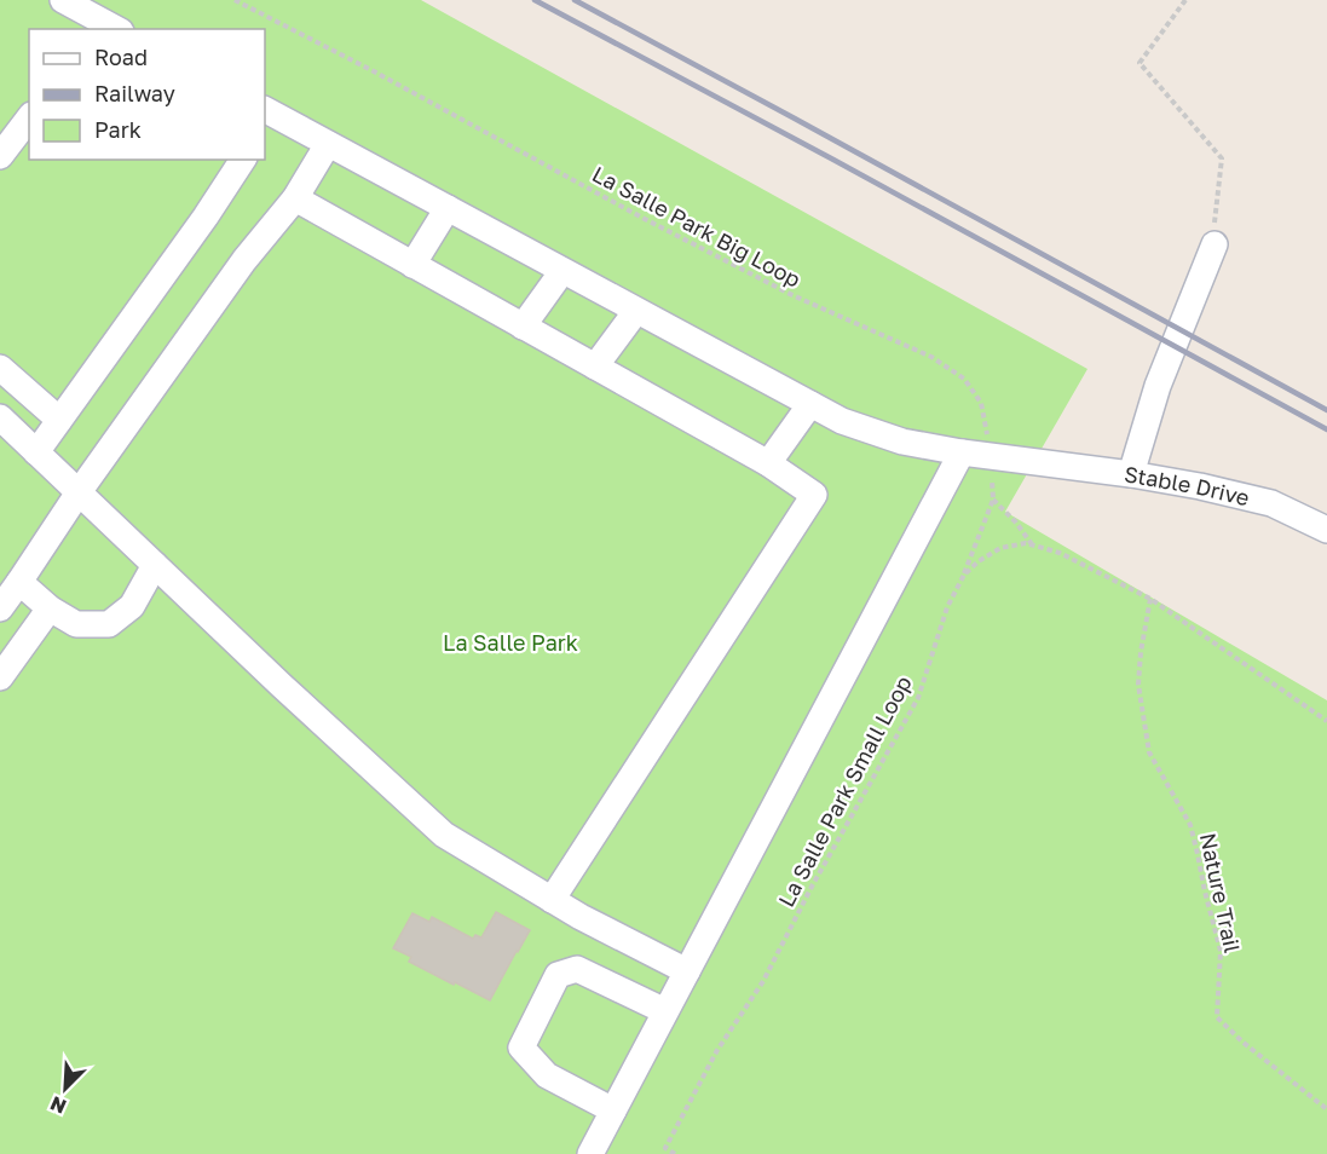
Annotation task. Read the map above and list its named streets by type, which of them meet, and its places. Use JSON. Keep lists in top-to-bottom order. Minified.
{"streets":{"street":["Stable Drive"],"path":["La Salle Park Big Loop","La Salle Park Small Loop","Nature Trail"]},"crossings":[["La Salle Park Big Loop","La Salle Park Small Loop"],["La Salle Park Small Loop","Nature Trail"]],"parks":["La Salle Park"],"legend":["Road","Railway","Park"],"north":"bottom left"}
